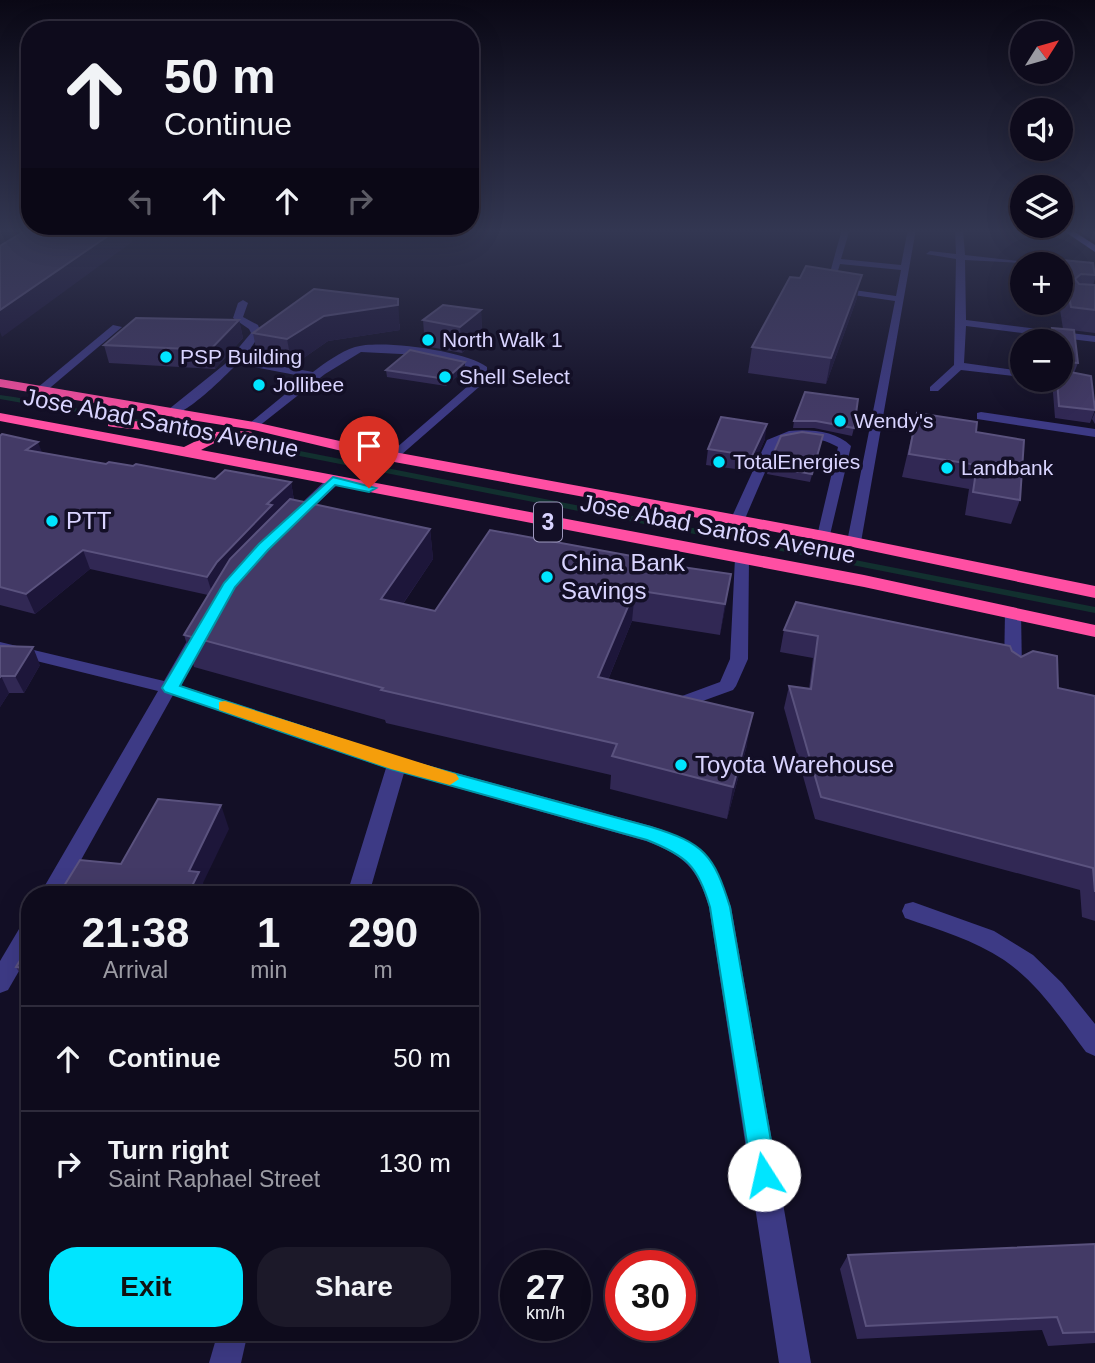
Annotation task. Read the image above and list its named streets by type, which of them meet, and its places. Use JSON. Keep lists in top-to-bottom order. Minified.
{"streets":{"highway":["Jose Abad Santos Avenue","3"]},"places":["North Walk 1","PSP Building","Shell Select","Jollibee","Wendy's","TotalEnergies","Landbank","PTT","China Bank Savings","Toyota Warehouse"],"north":"top right","page":{"map_buttons":["+","−"],"turn":["50 m","Continue"],"eta":["21:38","Arrival","1","min","290","m"],"list":[{"name":"Continue","value":"50 m"},{"name":"Turn right","note":"Saint Raphael Street","value":"130 m"}],"buttons":["Exit","Share"],"speed":"27 km/h","limit":"30"}}
